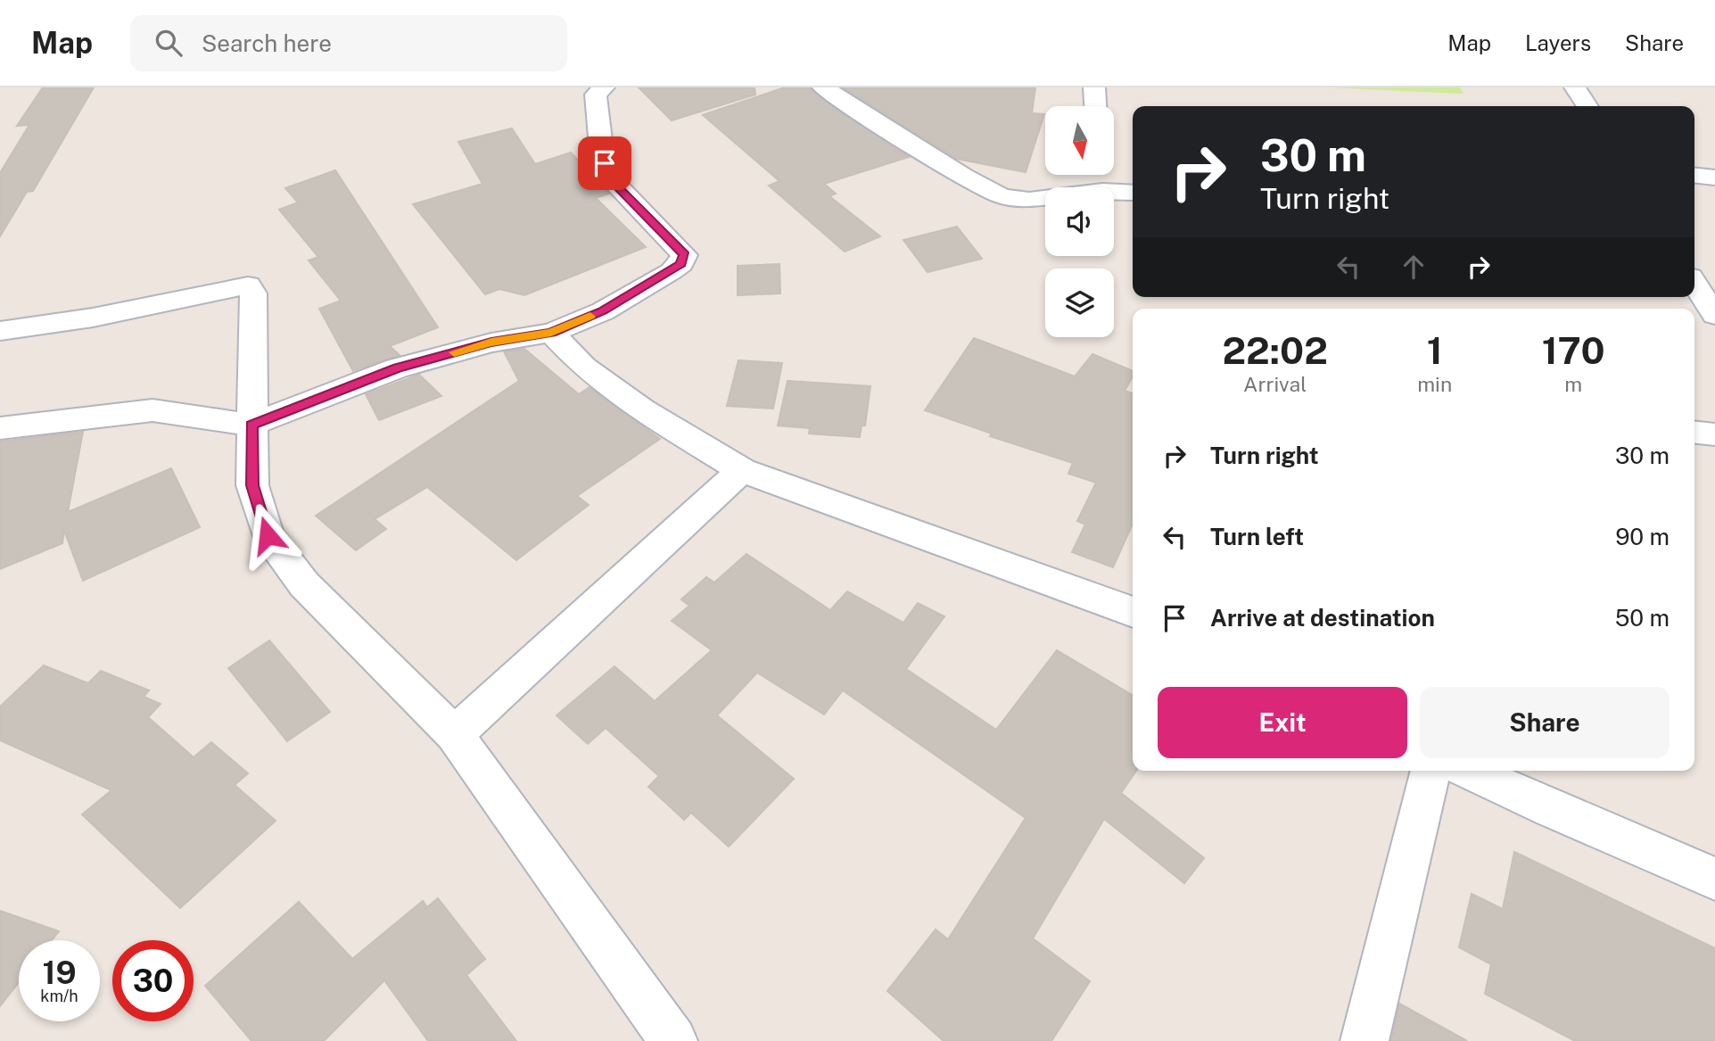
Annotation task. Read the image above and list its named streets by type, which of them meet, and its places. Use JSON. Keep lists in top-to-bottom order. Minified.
{"north":"bottom","page":{"header":"Map","search":"Search here","nav":["Map","Layers","Share"],"turn":["30 m","Turn right"],"eta":["22:02","Arrival","1","min","170","m"],"list":[{"name":"Turn right","value":"30 m"},{"name":"Turn left","value":"90 m"},{"name":"Arrive at destination","value":"50 m"}],"buttons":["Exit","Share"],"speed":"19 km/h","limit":"30"}}
